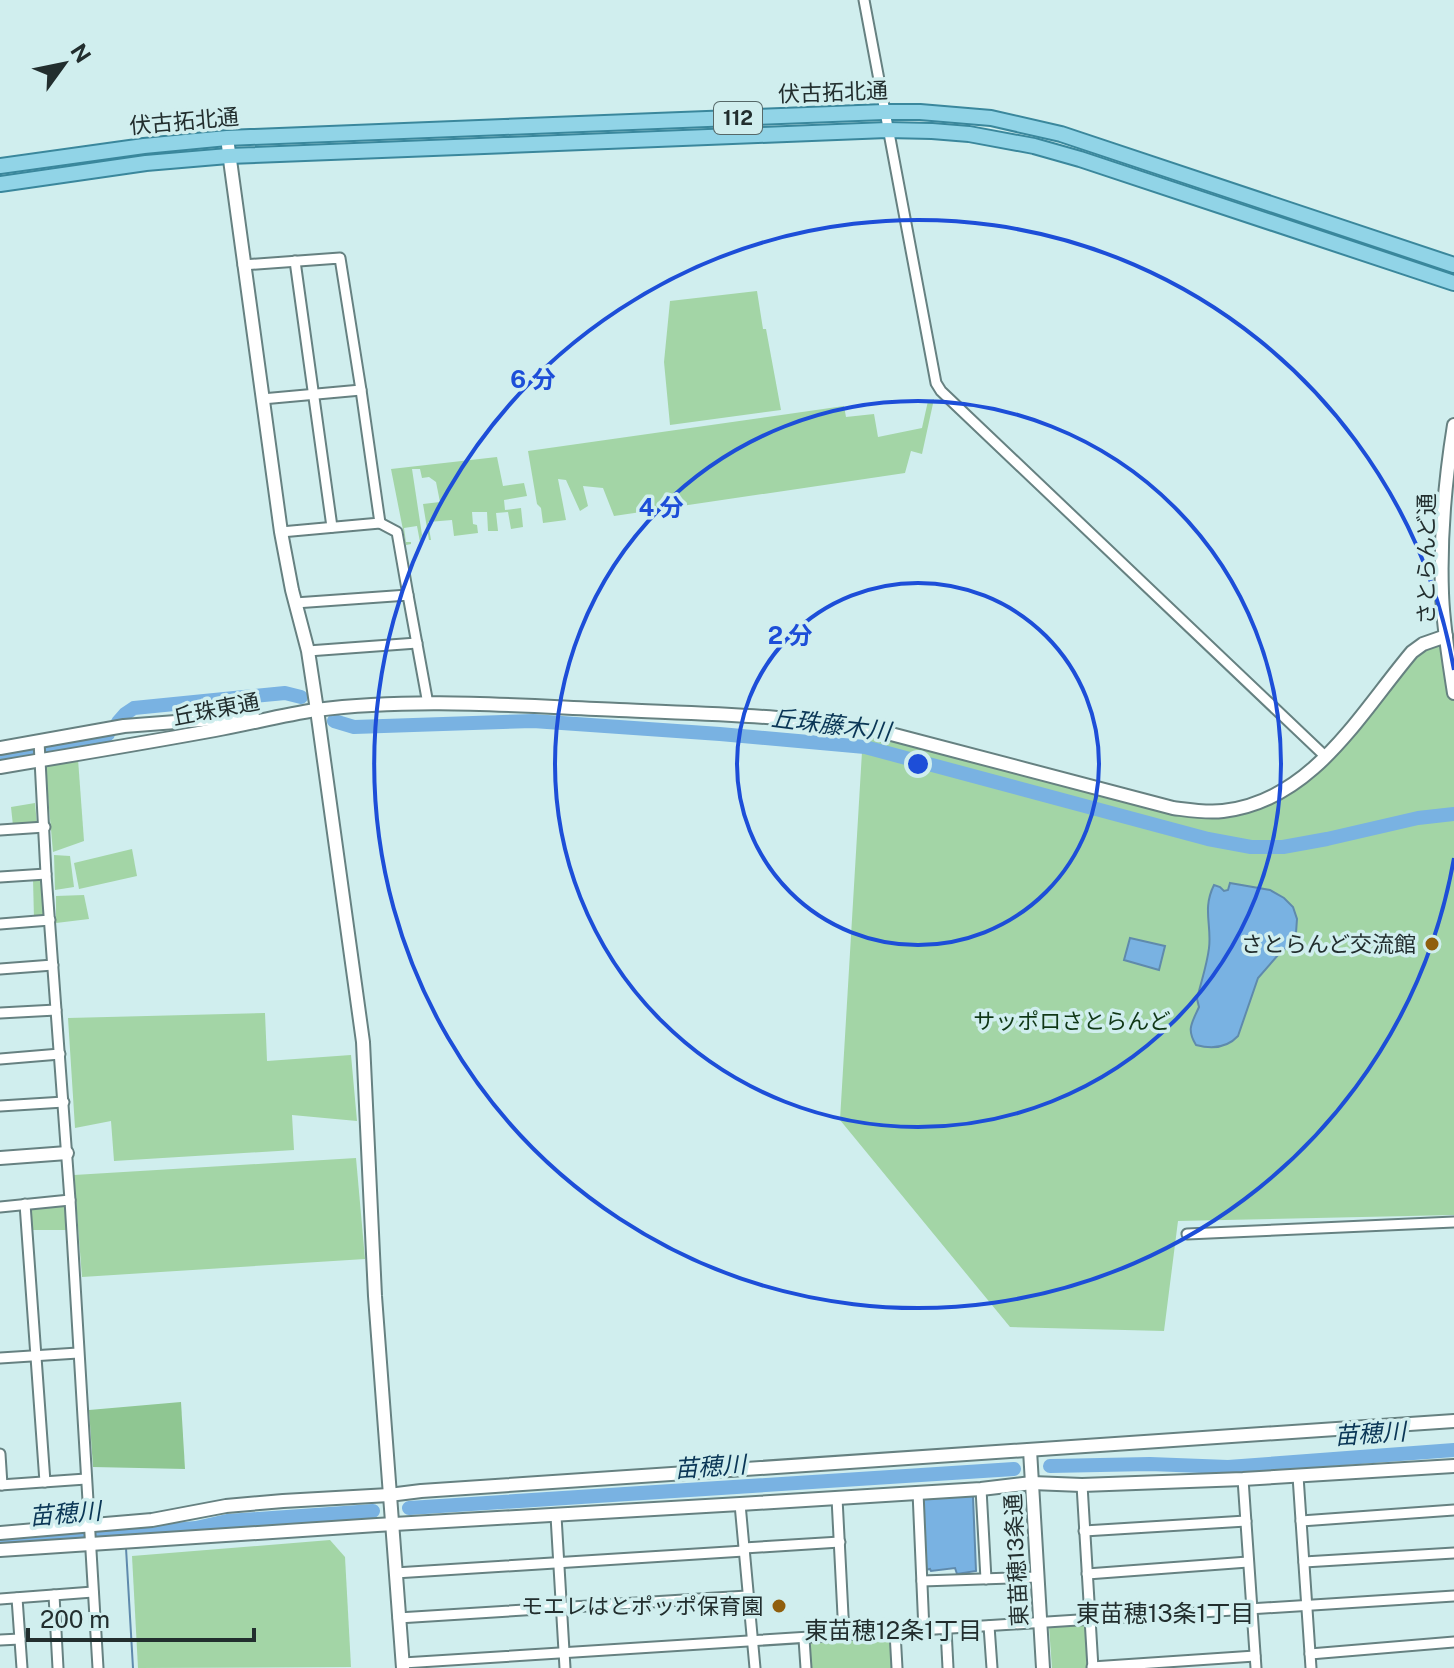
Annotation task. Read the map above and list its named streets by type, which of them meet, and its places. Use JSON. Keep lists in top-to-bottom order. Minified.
{"streets":{"main road":["伏古拓北通","112"],"street":["さとらんど通","丘珠東通","東苗穂13条通"]},"districts":["東苗穂13条1丁目","東苗穂12条1丁目"],"water":["丘珠藤木川","苗穂川"],"parks":["サッポロさとらんど"],"places":["さとらんど交流館","モエレはとポッポ保育園"],"scale_bar":"200 m","north":"top right","rings":["6 分","4 分","2 分"]}
